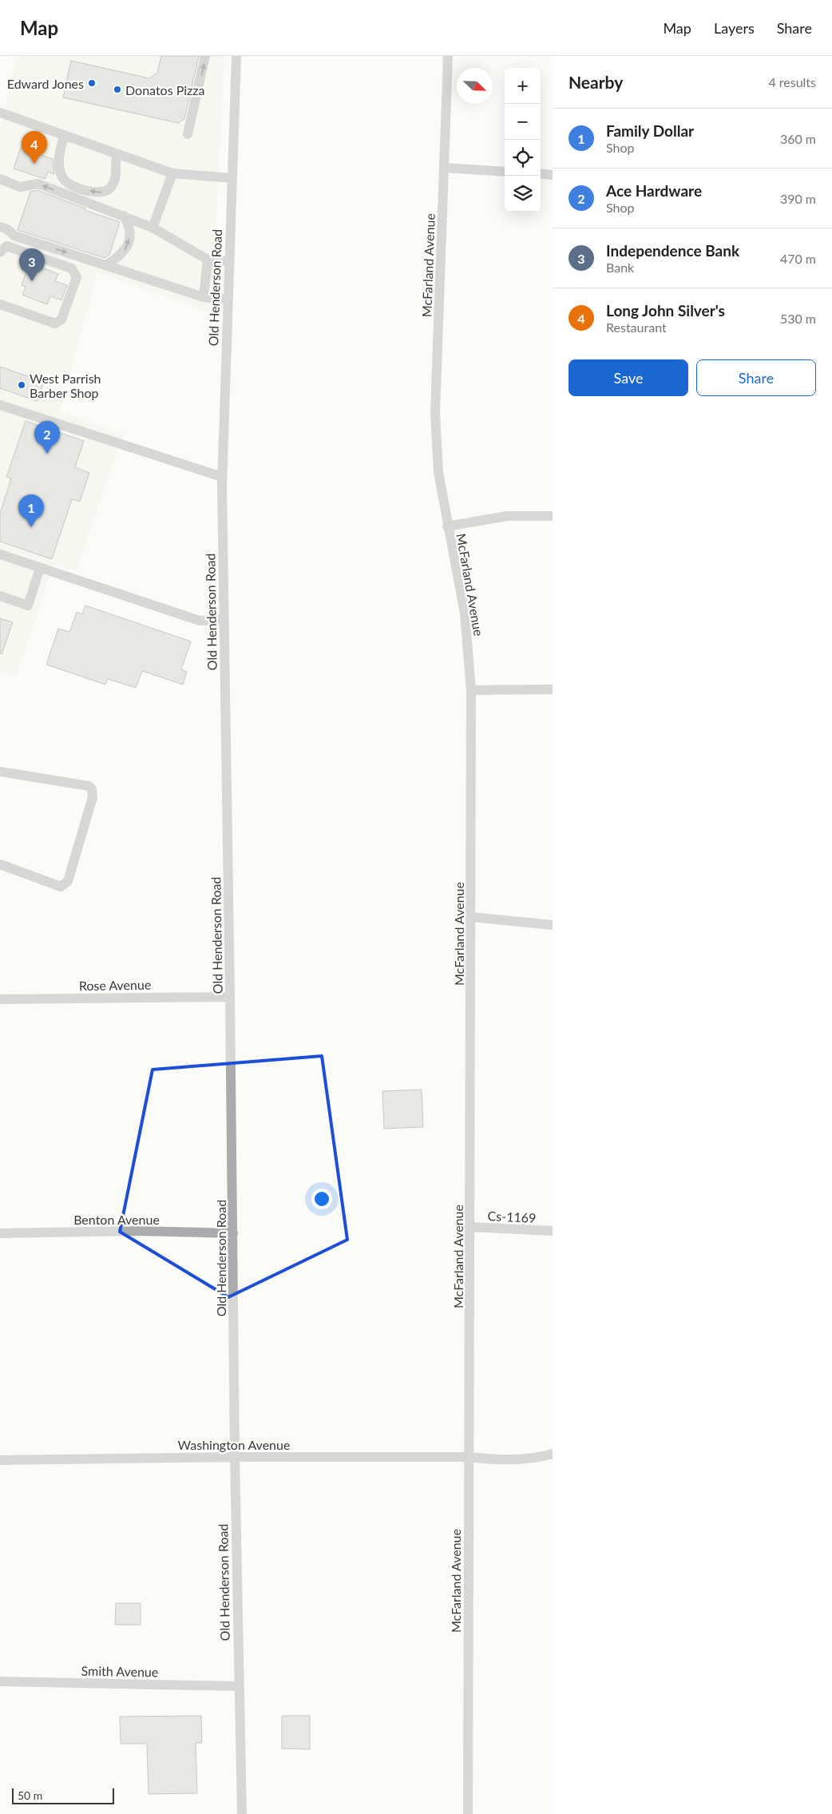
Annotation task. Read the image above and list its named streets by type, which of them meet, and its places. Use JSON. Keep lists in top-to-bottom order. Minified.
{"streets":{"street":["McFarland Avenue","Old Henderson Road","Rose Avenue","Cs-1169","Benton Avenue","Washington Avenue","Smith Avenue"]},"crossings":[["McFarland Avenue","Cs-1169"],["McFarland Avenue","Washington Avenue"],["Old Henderson Road","Rose Avenue"],["Old Henderson Road","Benton Avenue"],["Old Henderson Road","Washington Avenue"],["Old Henderson Road","Smith Avenue"]],"places":["Edward Jones","Donatos Pizza","West Parrish Barber Shop"],"scale_bar":"50 m","north":"bottom right","page":{"header":"Map","nav":["Map","Layers","Share"],"heading":["Nearby","4 results"],"map_buttons":["+","−"],"list":[{"mark":"1","name":"Family Dollar","note":"Shop","value":"360 m"},{"mark":"2","name":"Ace Hardware","note":"Shop","value":"390 m"},{"mark":"3","name":"Independence Bank","note":"Bank","value":"470 m"},{"mark":"4","name":"Long John Silver's","note":"Restaurant","value":"530 m"}],"pins":["4","3","2","1"],"buttons":["Save","Share"],"scale":"50 m"}}
